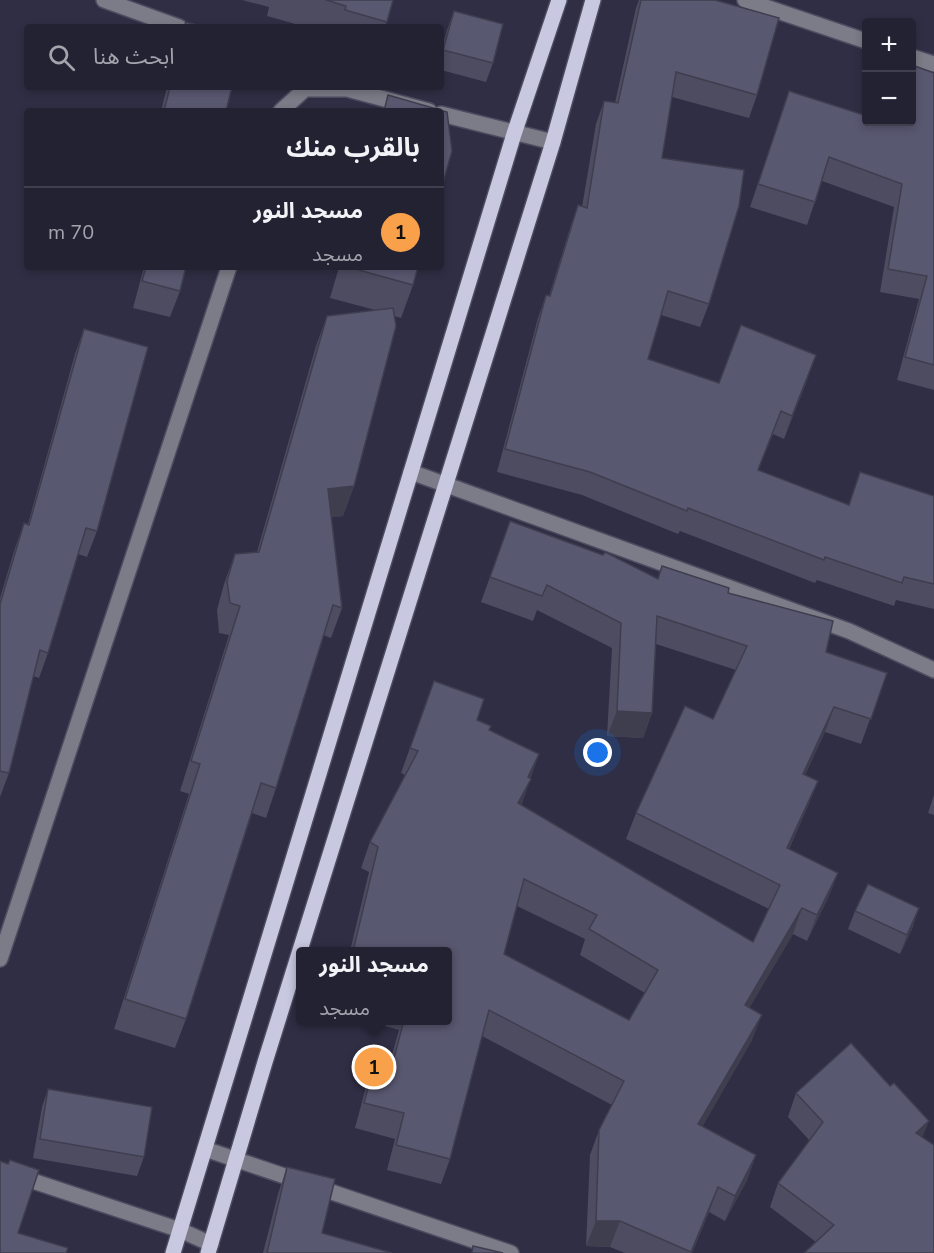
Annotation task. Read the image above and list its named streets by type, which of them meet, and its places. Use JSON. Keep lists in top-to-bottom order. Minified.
{"page":{"map_buttons":["+","−"],"search":"ابحث هنا","heading":"بالقرب منك","list":[{"mark":"1","name":"مسجد النور","note":"مسجد","value":"70 m"}],"popup":["مسجد النور","مسجد"],"pins":"1"}}
